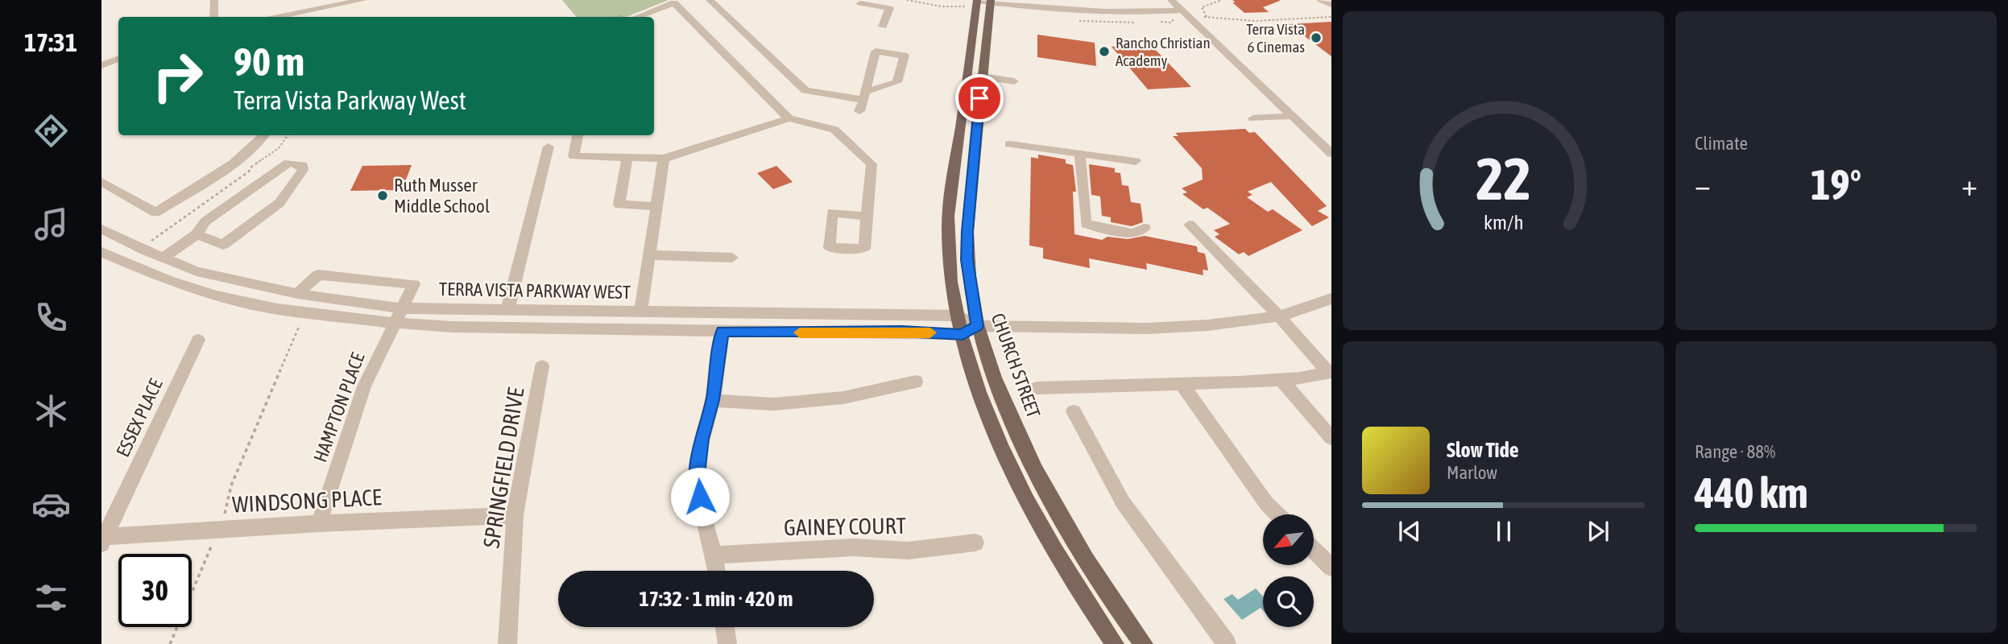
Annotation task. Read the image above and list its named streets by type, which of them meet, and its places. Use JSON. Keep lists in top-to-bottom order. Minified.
{"streets":{"main road":["CHURCH STREET"],"street":["TERRA VISTA PARKWAY WEST","HAMPTON PLACE","ESSEX PLACE","SPRINGFIELD DRIVE","WINDSONG PLACE","GAINEY COURT"]},"crossings":[["TERRA VISTA PARKWAY WEST","CHURCH STREET"],["TERRA VISTA PARKWAY WEST","HAMPTON PLACE"],["HAMPTON PLACE","WINDSONG PLACE"],["ESSEX PLACE","WINDSONG PLACE"],["SPRINGFIELD DRIVE","WINDSONG PLACE"]],"places":["Terra Vista 6 Cinemas","Rancho Christian Academy","Ruth Musser Middle School"],"north":"bottom left","page":{"tabs":"17:31","tile":["Climate",["Range · 88%","440 km"]],"turn":["90 m","Terra Vista Parkway West"],"heat":["−","19°","+"],"song":["Slow Tide","Marlow"],"limit":"30","trip":"17:32 · 1 min · 420 m","gauge":["22","km/h"]}}
